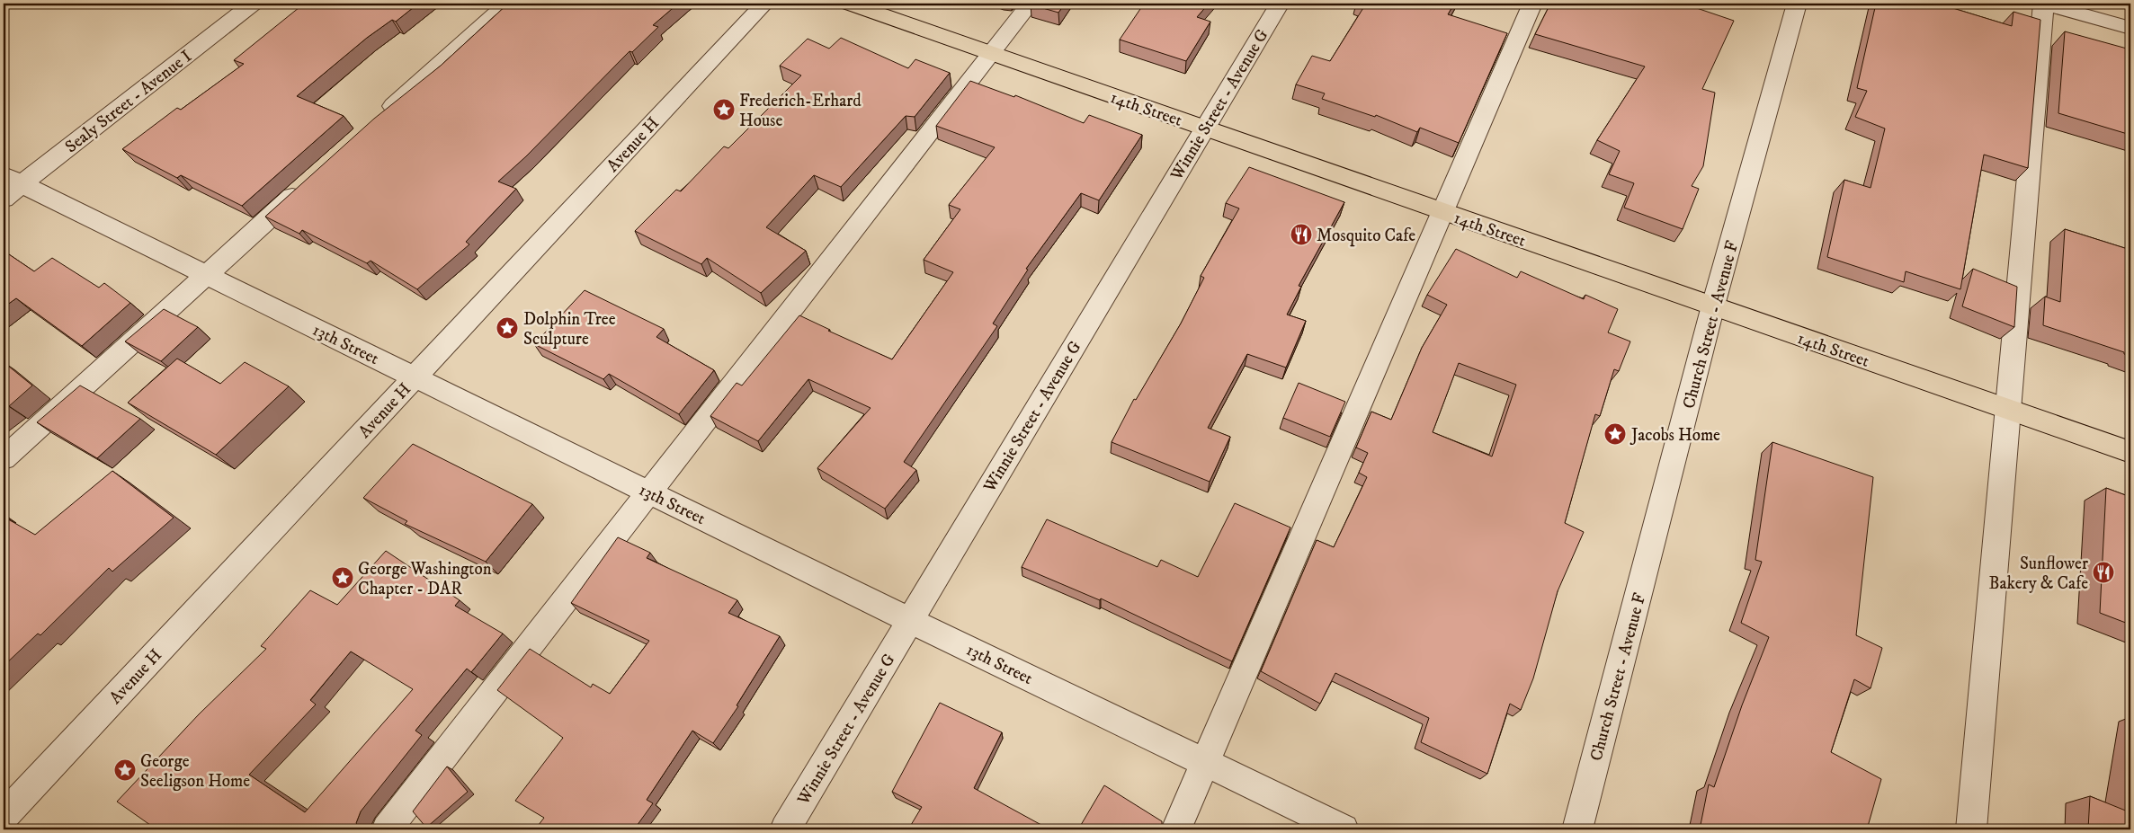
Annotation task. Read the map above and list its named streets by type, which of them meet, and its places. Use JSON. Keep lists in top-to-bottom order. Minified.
{"streets":{"main road":["14th Street"],"street":["Sealy Street - Avenue I","Winnie Street - Avenue G","Avenue H","Church Street - Avenue F","13th Street"]},"crossings":[["Sealy Street - Avenue I","13th Street"],["Winnie Street - Avenue G","14th Street"],["Winnie Street - Avenue G","13th Street"],["14th Street","Church Street - Avenue F"],["Avenue H","13th Street"]],"places":{"place":["Frederich-Erhard House","Dolphin Tree Sculpture","Jacobs Home","George Washington Chapter - DAR","George Seeligson Home"],"restaurant":["Mosquito Cafe","Sunflower Bakery & Cafe"]}}
